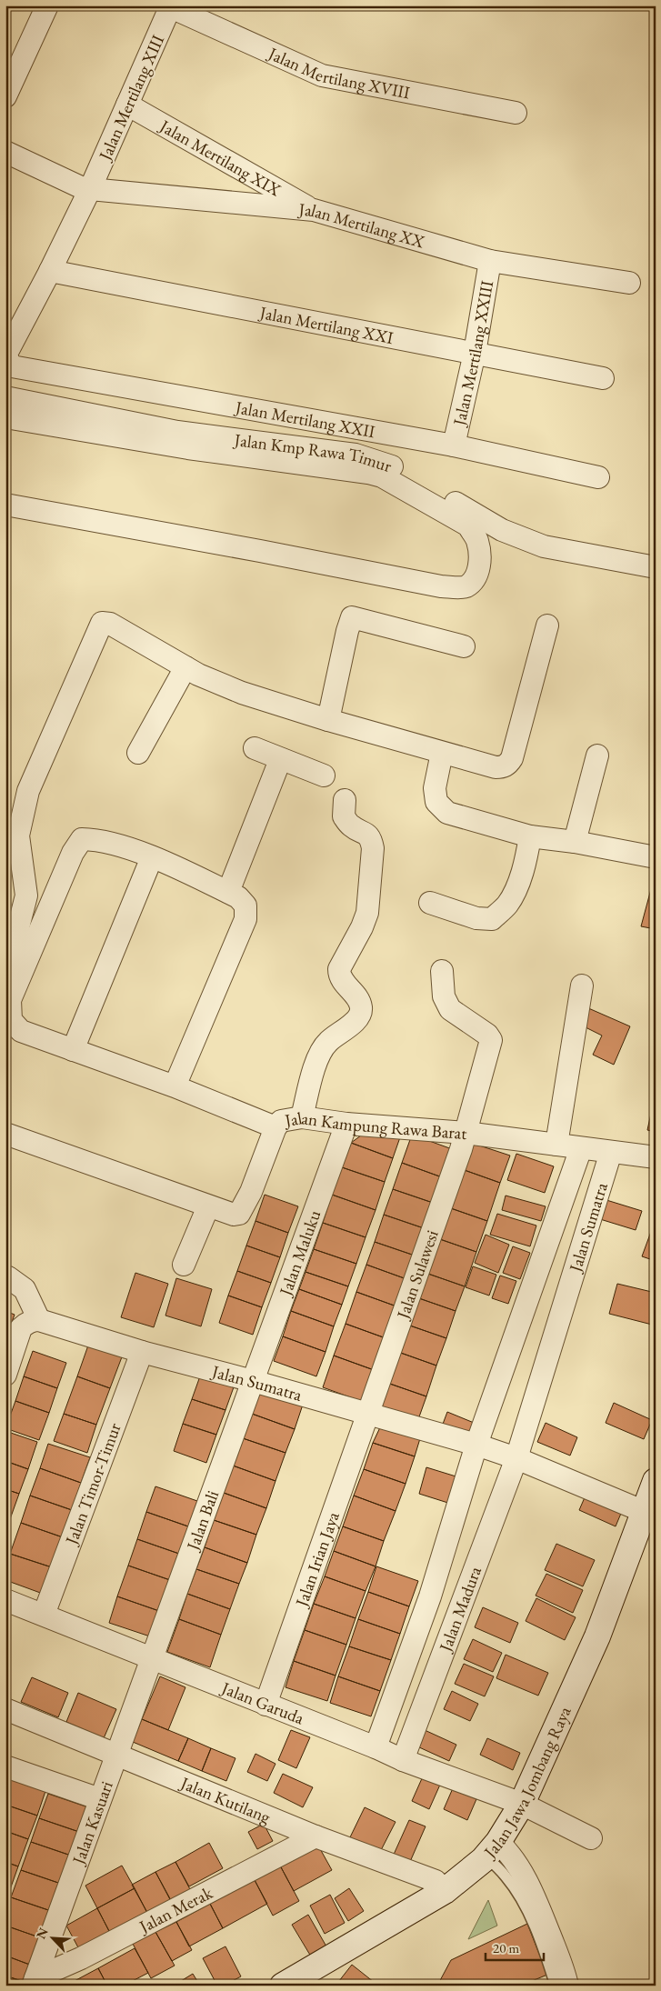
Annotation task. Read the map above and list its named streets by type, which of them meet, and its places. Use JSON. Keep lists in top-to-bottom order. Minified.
{"streets":{"main road":["Jalan Jawa Jombang Raya"],"street":["Jalan Mertilang XVIII","Jalan Mertilang XIII","Jalan Mertilang XIX","Jalan Mertilang XX","Jalan Mertilang XXI","Jalan Mertilang XXIII","Jalan Mertilang XXII","Jalan Kmp Rawa Timur","Jalan Kampung Rawa Barat","Jalan Sumatra","Jalan Maluku","Jalan Sulawesi","Jalan Timor-Timur","Jalan Bali","Jalan Irian Jaya","Jalan Madura","Jalan Garuda","Jalan Kutilang","Jalan Kasuari","Jalan Merak"]},"crossings":[["Jalan Mertilang XVIII","Jalan Mertilang XIII"],["Jalan Mertilang XIII","Jalan Mertilang XIX"],["Jalan Mertilang XIII","Jalan Mertilang XX"],["Jalan Mertilang XIII","Jalan Mertilang XXI"],["Jalan Mertilang XIII","Jalan Mertilang XXII"],["Jalan Mertilang XIX","Jalan Mertilang XX"],["Jalan Mertilang XX","Jalan Mertilang XXIII"],["Jalan Mertilang XXI","Jalan Mertilang XXIII"],["Jalan Mertilang XXIII","Jalan Mertilang XXII"],["Jalan Kampung Rawa Barat","Jalan Sumatra"],["Jalan Kampung Rawa Barat","Jalan Maluku"],["Jalan Kampung Rawa Barat","Jalan Sulawesi"],["Jalan Sumatra","Jalan Maluku"],["Jalan Sumatra","Jalan Sulawesi"],["Jalan Sumatra","Jalan Timor-Timur"],["Jalan Sumatra","Jalan Bali"],["Jalan Sumatra","Jalan Irian Jaya"],["Jalan Sumatra","Jalan Madura"],["Jalan Sumatra","Jalan Jawa Jombang Raya"],["Jalan Maluku","Jalan Bali"],["Jalan Sulawesi","Jalan Irian Jaya"],["Jalan Timor-Timur","Jalan Garuda"],["Jalan Bali","Jalan Garuda"],["Jalan Bali","Jalan Kasuari"],["Jalan Irian Jaya","Jalan Garuda"],["Jalan Madura","Jalan Garuda"],["Jalan Garuda","Jalan Jawa Jombang Raya"],["Jalan Garuda","Jalan Kasuari"],["Jalan Jawa Jombang Raya","Jalan Kutilang"],["Jalan Kutilang","Jalan Kasuari"],["Jalan Kutilang","Jalan Merak"],["Jalan Kasuari","Jalan Merak"]],"scale_bar":"20 m","north":"top left"}
